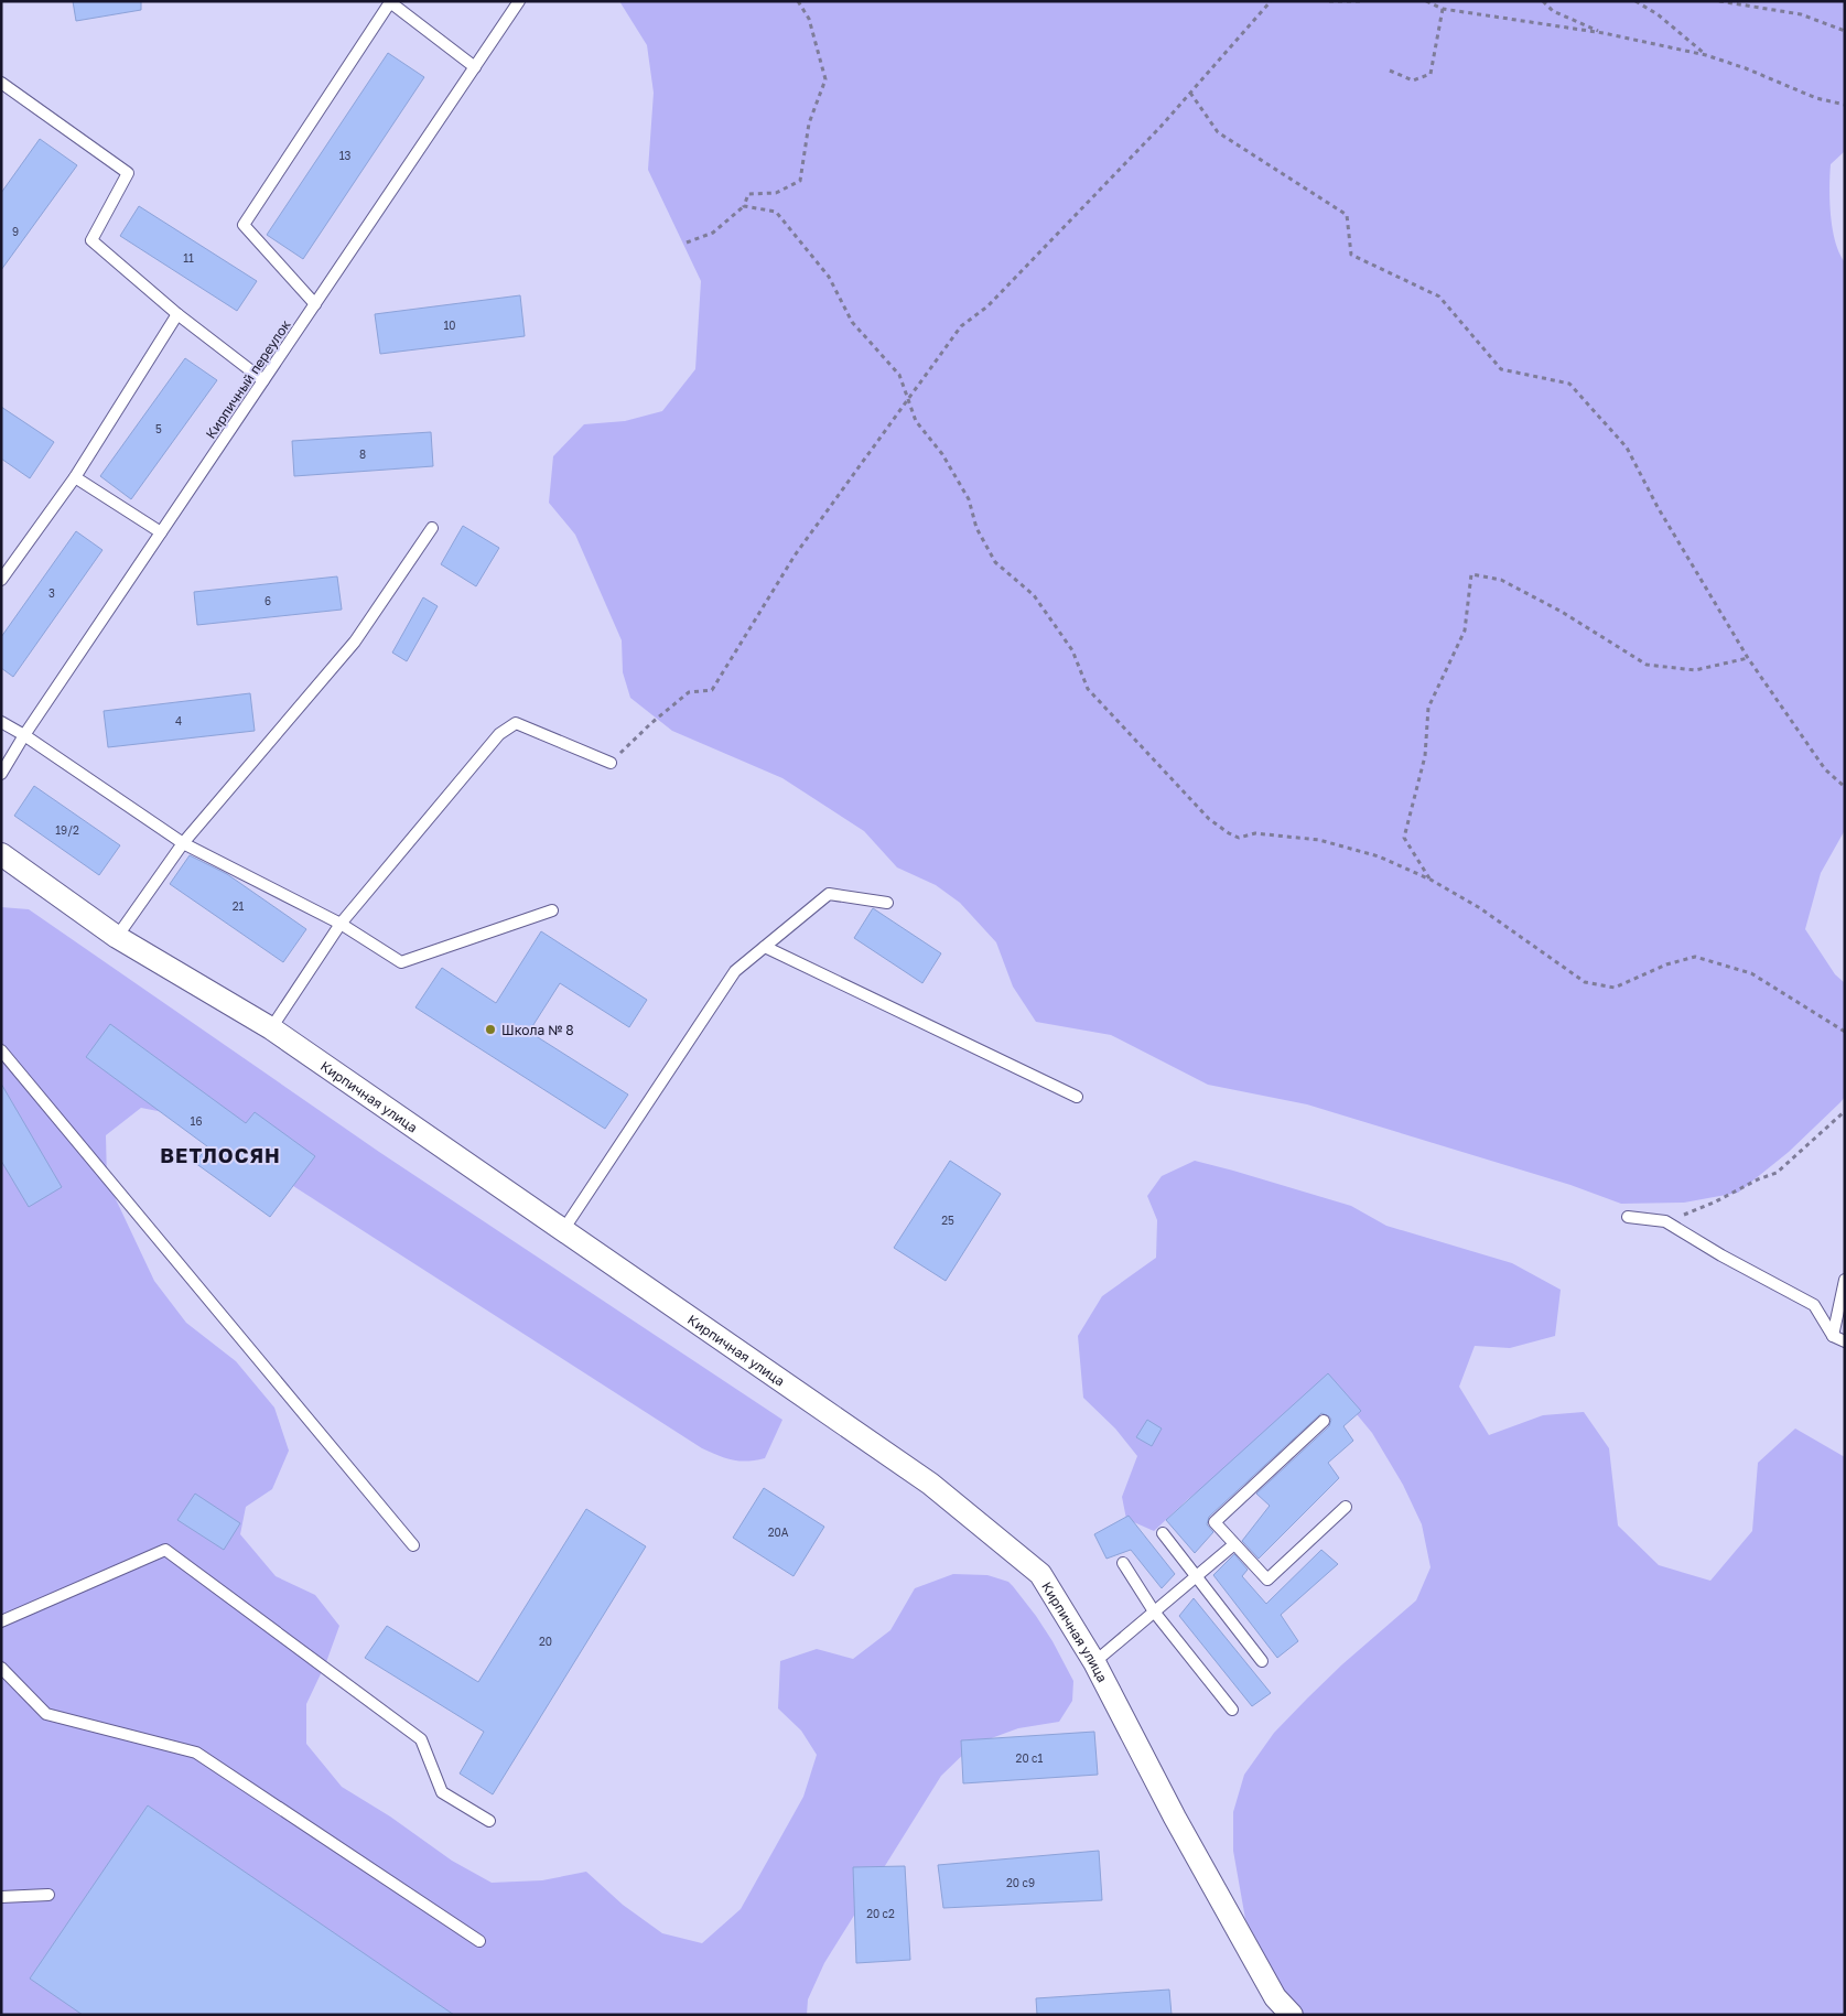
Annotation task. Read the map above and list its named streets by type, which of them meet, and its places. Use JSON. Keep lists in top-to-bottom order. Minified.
{"streets":{"street":["Кирпичная улица"],"lane":["Кирпичный переулок"]},"districts":["ВЕТЛОСЯН"],"places":["Школа № 8"],"house_numbers":["13","9","11","10","5","8","3","6","4","19/2","21","16","25","20А","20","20 с1","20 с9","20 с2"]}
